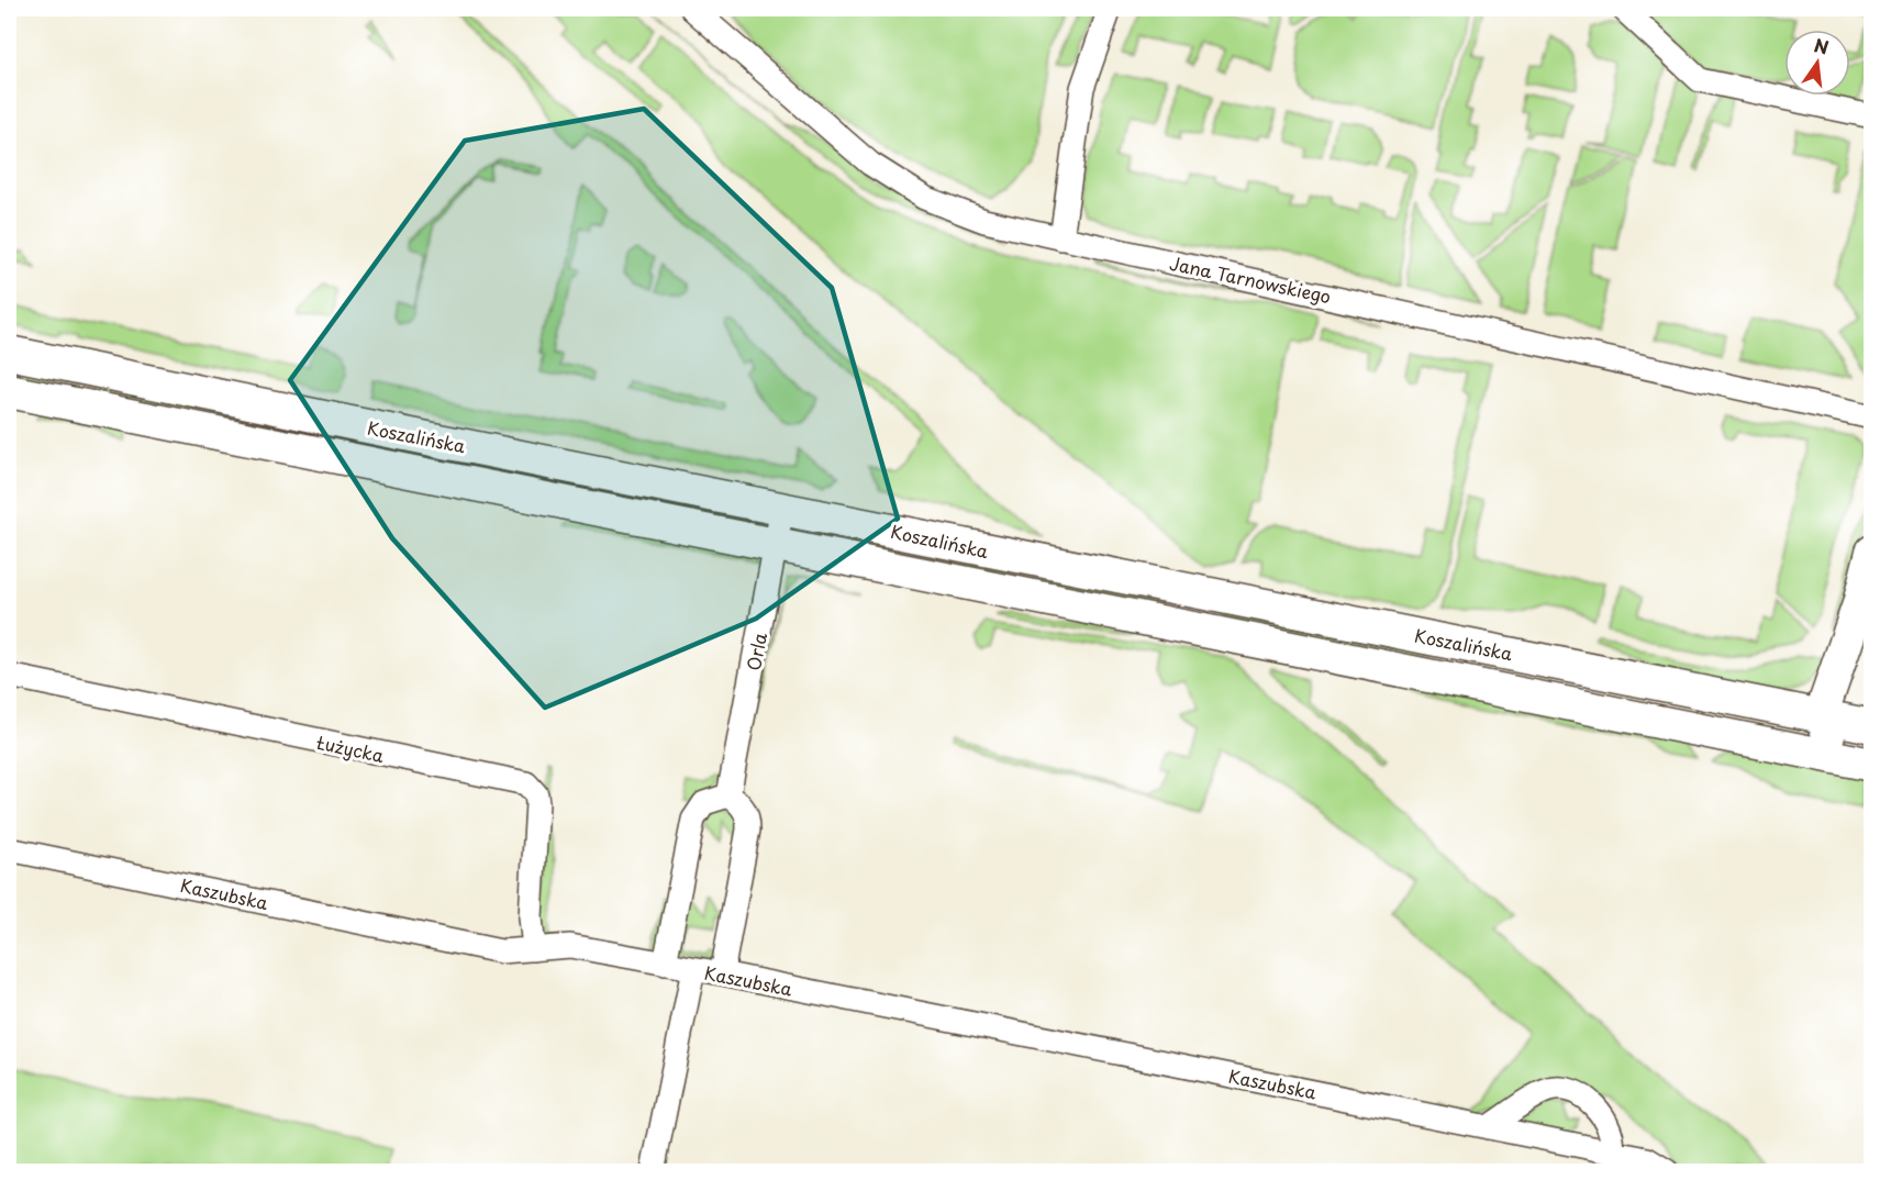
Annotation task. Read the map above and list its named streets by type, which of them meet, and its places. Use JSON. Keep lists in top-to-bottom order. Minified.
{"streets":{"main road":["Koszalińska"],"street":["Jana Tarnowskiego","Orla","Łużycka","Kaszubska"]},"crossings":[["Koszalińska","Orla"],["Łużycka","Kaszubska"]],"north":"top"}
